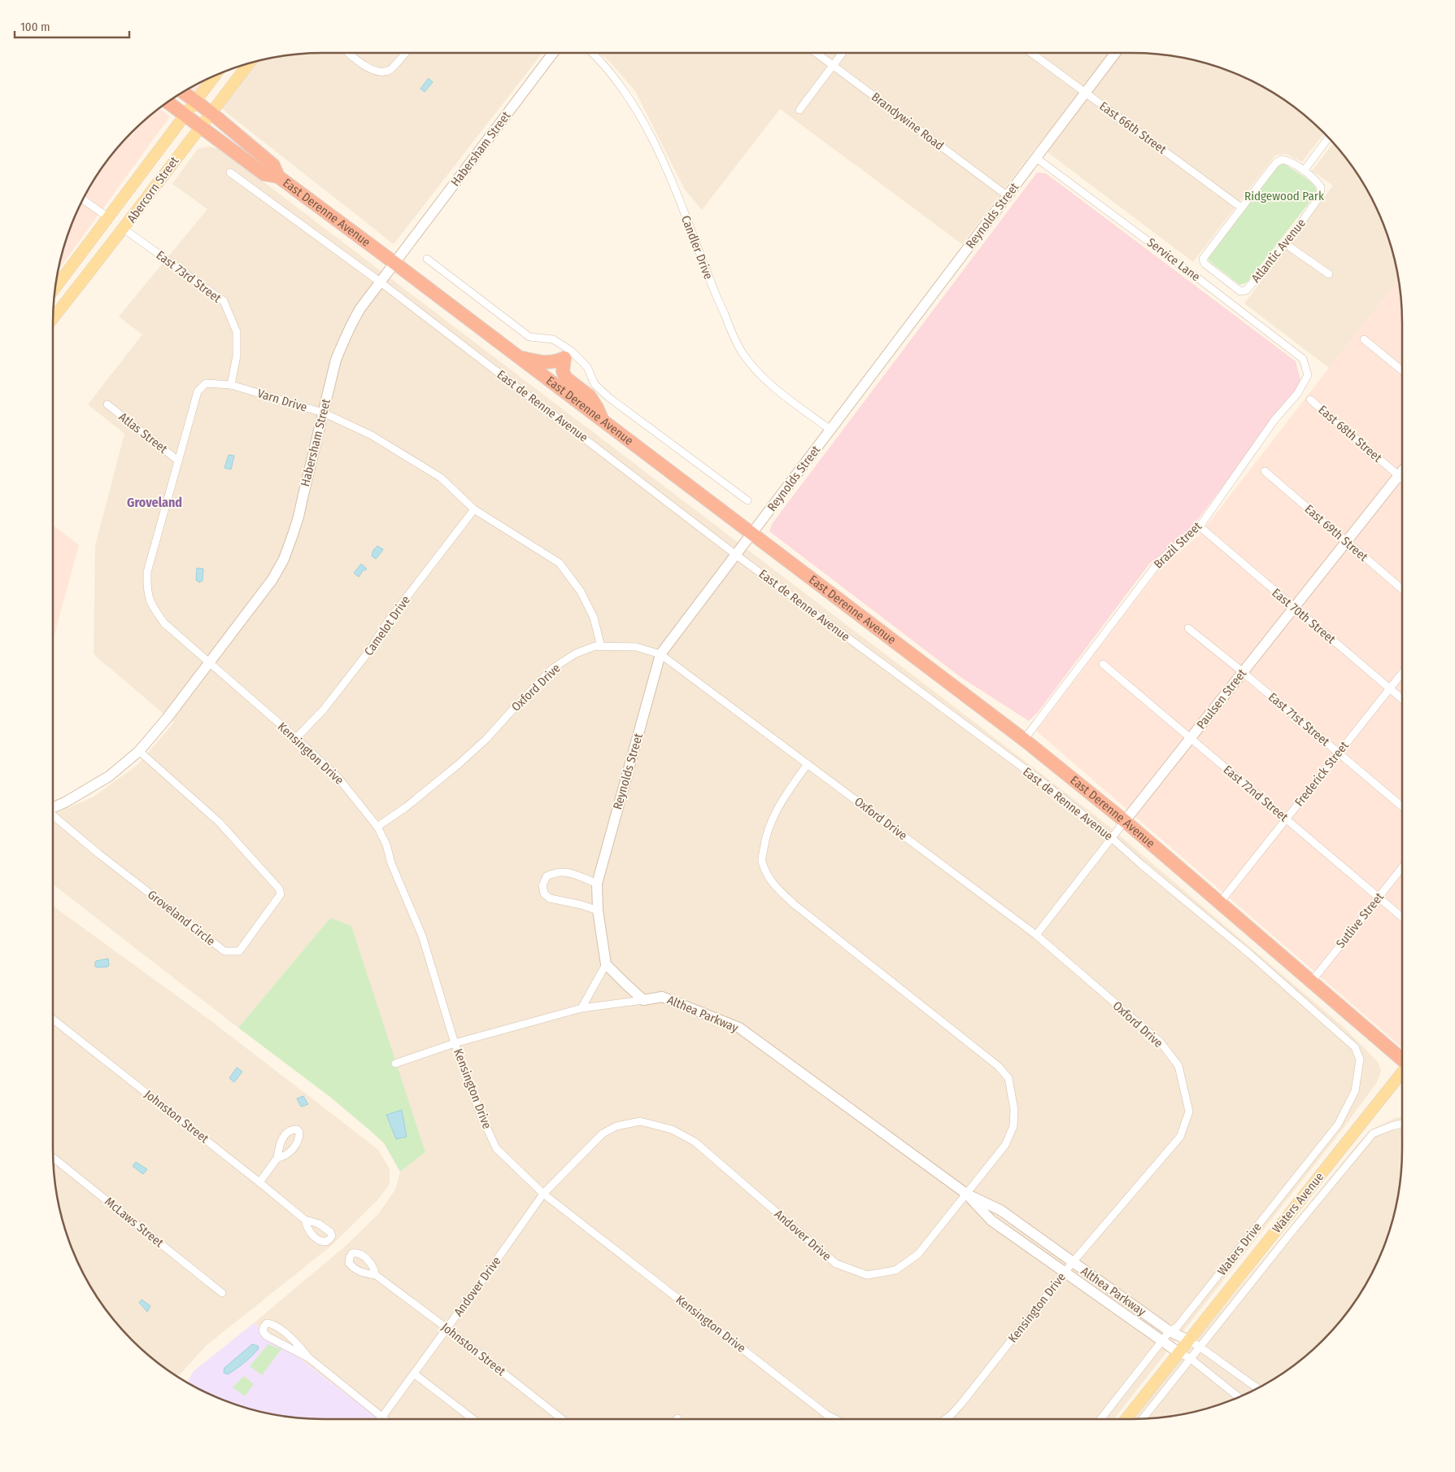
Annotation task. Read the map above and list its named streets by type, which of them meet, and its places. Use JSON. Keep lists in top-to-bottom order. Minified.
{"streets":{"highway":["East Derenne Avenue"],"main road":["Abercorn Street","Waters Avenue"],"street":["Brandywine Road","East 66th Street","Habersham Street","Reynolds Street","Candler Drive","Atlantic Avenue","Service Lane","East 73rd Street","Varn Drive","East de Renne Avenue","Atlas Street","East 68th Street","East 69th Street","Brazil Street","East 70th Street","Camelot Drive","Oxford Drive","Paulsen Street","East 71st Street","Kensington Drive","Frederick Street","East 72nd Street","Groveland Circle","Sutlive Street","Althea Parkway","Johnston Street","McLaws Street","Andover Drive","Waters Drive"]},"crossings":[["Brandywine Road","Reynolds Street"],["East 66th Street","Reynolds Street"],["East 66th Street","Atlantic Avenue"],["Habersham Street","East Derenne Avenue"],["Habersham Street","Varn Drive"],["Habersham Street","East de Renne Avenue"],["Habersham Street","Kensington Drive"],["Habersham Street","Groveland Circle"],["Abercorn Street","East Derenne Avenue"],["Abercorn Street","East 73rd Street"],["East Derenne Avenue","Reynolds Street"],["East Derenne Avenue","Brazil Street"],["East Derenne Avenue","Paulsen Street"],["East Derenne Avenue","Frederick Street"],["East Derenne Avenue","Sutlive Street"],["Reynolds Street","Candler Drive"],["Reynolds Street","Service Lane"],["Reynolds Street","East de Renne Avenue"],["Reynolds Street","Oxford Drive"],["Service Lane","Brazil Street"],["East 73rd Street","Varn Drive"],["Varn Drive","Atlas Street"],["Varn Drive","Camelot Drive"],["Varn Drive","Oxford Drive"],["Varn Drive","Kensington Drive"],["East de Renne Avenue","Paulsen Street"],["East de Renne Avenue","Waters Drive"],["East 68th Street","Paulsen Street"],["East 69th Street","Paulsen Street"],["Brazil Street","East 70th Street"],["East 70th Street","Paulsen Street"],["East 70th Street","Frederick Street"],["Camelot Drive","Kensington Drive"],["Oxford Drive","Paulsen Street"],["Oxford Drive","Kensington Drive"],["Oxford Drive","Althea Parkway"],["Oxford Drive","Andover Drive"],["Paulsen Street","East 71st Street"],["Paulsen Street","East 72nd Street"],["East 71st Street","Frederick Street"],["Kensington Drive","Althea Parkway"],["Kensington Drive","Andover Drive"],["Frederick Street","East 72nd Street"],["East 72nd Street","Sutlive Street"],["Althea Parkway","Waters Avenue"],["Althea Parkway","Andover Drive"],["Althea Parkway","Waters Drive"],["Johnston Street","Andover Drive"]],"districts":["Groveland"],"parks":["Ridgewood Park"],"scale_bar":"100 m"}
